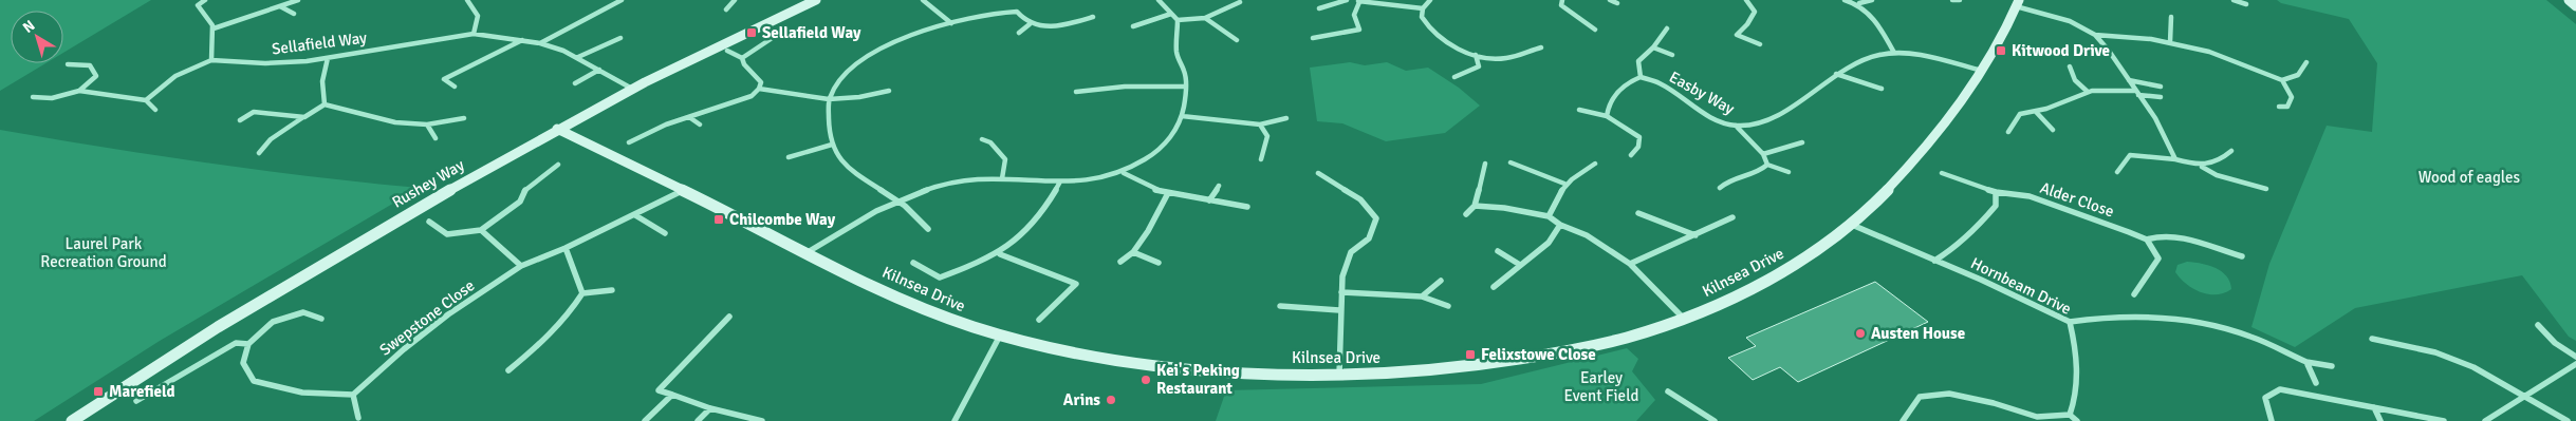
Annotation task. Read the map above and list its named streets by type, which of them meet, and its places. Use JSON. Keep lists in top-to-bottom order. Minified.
{"streets":{"street":["Sellafield Way","Easby Way","Rushey Way","Alder Close","Kilnsea Drive","Hornbeam Drive","Swepstone Close"]},"crossings":[["Sellafield Way","Rushey Way"],["Easby Way","Kilnsea Drive"],["Rushey Way","Kilnsea Drive"],["Kilnsea Drive","Hornbeam Drive"],["Kilnsea Drive","Swepstone Close"]],"parks":["Wood of eagles","Laurel Park Recreation Ground","Earley Event Field"],"places":{"transit":["Sellafield Way","Kitwood Drive","Chilcombe Way","Felixstowe Close","Marefield"],"other":["Austen House","Kei's Peking Restaurant","Arins"]},"north":"top left"}
